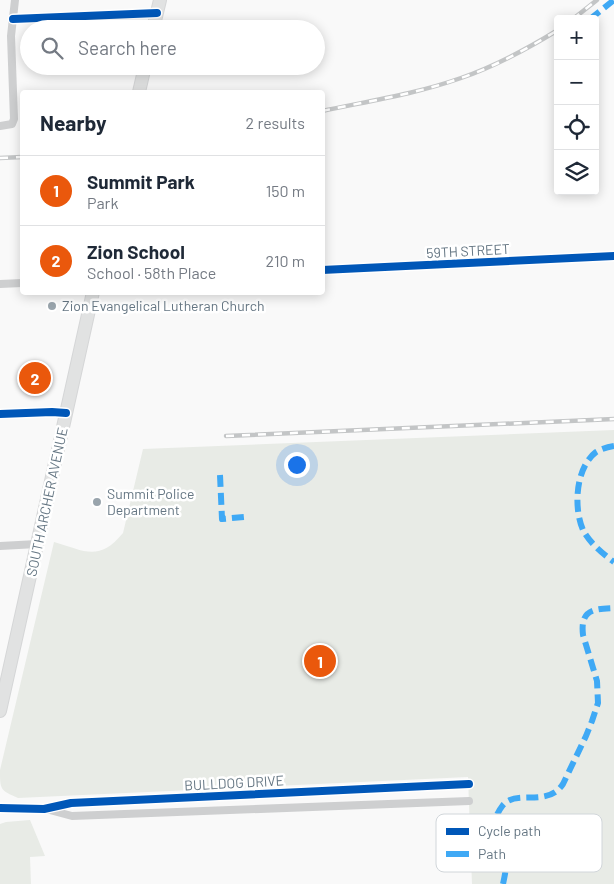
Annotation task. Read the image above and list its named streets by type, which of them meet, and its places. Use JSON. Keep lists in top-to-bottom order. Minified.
{"streets":{"main road":["SOUTH ARCHER AVENUE"],"street":["59TH STREET","BULLDOG DRIVE"]},"places":["Zion Evangelical Lutheran Church","Summit Police Department"],"legend":["Cycle path","Path"],"page":{"map_buttons":["+","−"],"search":"Search here","heading":["Nearby","2 results"],"list":[{"mark":"1","name":"Summit Park","note":"Park","value":"150 m"},{"mark":"2","name":"Zion School","note":"School · 58th Place","value":"210 m"}],"pins":["2","1"]}}
